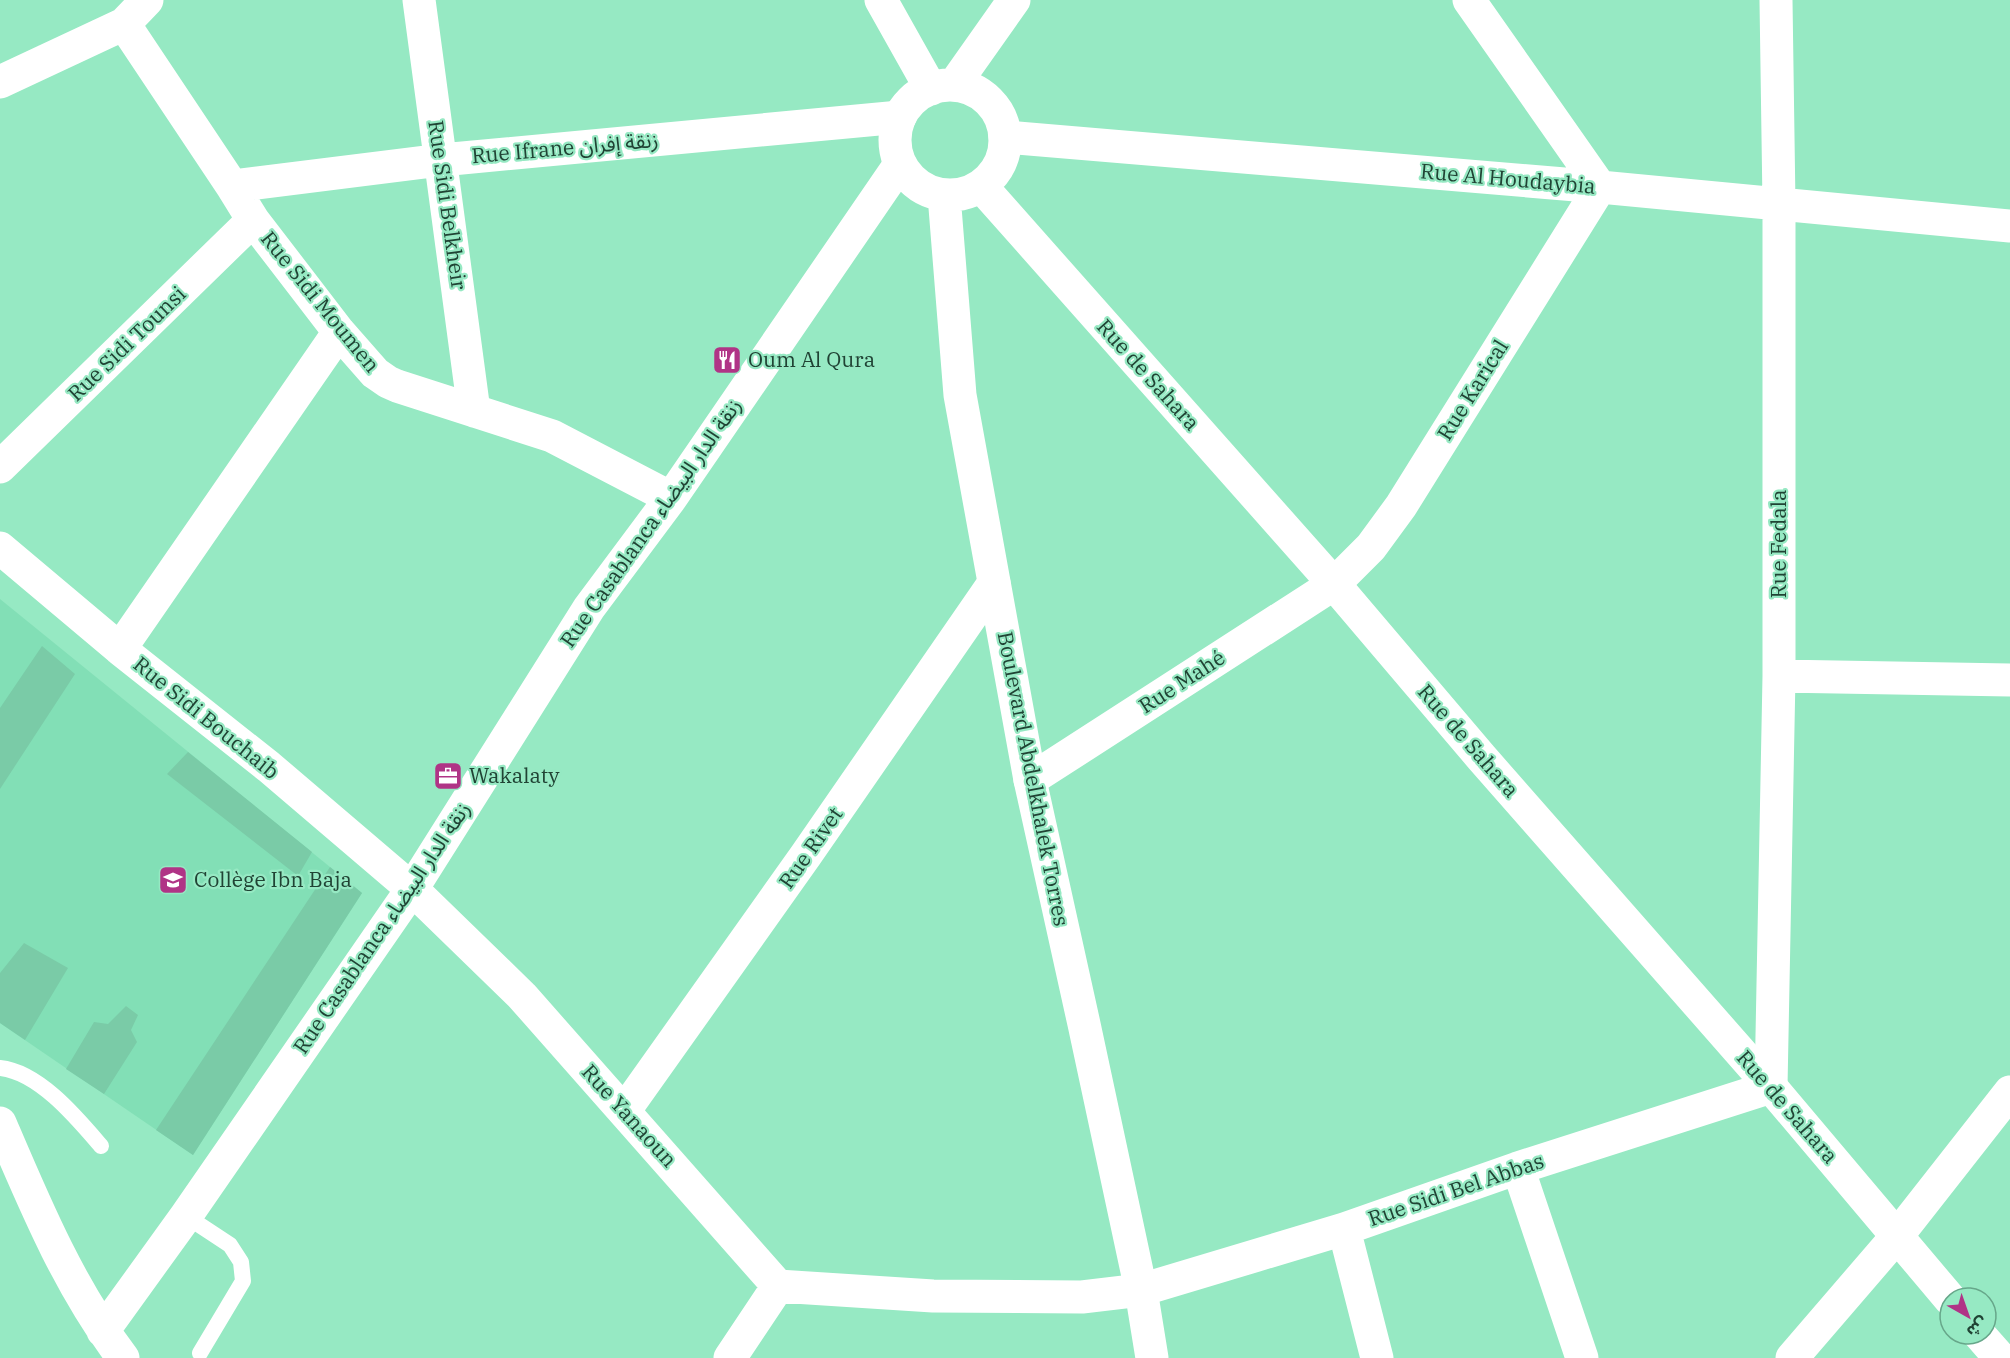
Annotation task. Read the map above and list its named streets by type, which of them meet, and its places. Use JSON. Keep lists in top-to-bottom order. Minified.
{"streets":{"street":["Rue Ifrane زنقة إفران","Rue Al Houdaybia","Rue Sidi Belkheir","Rue Sidi Moumen","Rue Sidi Tounsi","Rue de Sahara","Rue Karical","Rue Casablanca زنقة الدار البيضاء","Rue Fedala","Rue Mahé","Rue Sidi Bouchaib","Boulevard Abdelkhalek Torres","Rue Rivet","Rue Yanaoun","Rue Sidi Bel Abbas"]},"crossings":[["Rue Ifrane زنقة إفران","Rue Al Houdaybia"],["Rue Ifrane زنقة إفران","Rue Sidi Belkheir"],["Rue Ifrane زنقة إفران","Rue Sidi Moumen"],["Rue Ifrane زنقة إفران","Rue de Sahara"],["Rue Ifrane زنقة إفران","Rue Casablanca زنقة الدار البيضاء"],["Rue Ifrane زنقة إفران","Boulevard Abdelkhalek Torres"],["Rue Al Houdaybia","Rue de Sahara"],["Rue Al Houdaybia","Rue Karical"],["Rue Al Houdaybia","Rue Casablanca زنقة الدار البيضاء"],["Rue Al Houdaybia","Rue Fedala"],["Rue Al Houdaybia","Boulevard Abdelkhalek Torres"],["Rue Sidi Belkheir","Rue Sidi Moumen"],["Rue Sidi Moumen","Rue Sidi Tounsi"],["Rue Sidi Moumen","Rue Casablanca زنقة الدار البيضاء"],["Rue de Sahara","Rue Karical"],["Rue de Sahara","Rue Casablanca زنقة الدار البيضاء"],["Rue de Sahara","Rue Fedala"],["Rue de Sahara","Rue Mahé"],["Rue de Sahara","Boulevard Abdelkhalek Torres"],["Rue de Sahara","Rue Sidi Bel Abbas"],["Rue Karical","Rue Mahé"],["Rue Casablanca زنقة الدار البيضاء","Rue Sidi Bouchaib"],["Rue Casablanca زنقة الدار البيضاء","Boulevard Abdelkhalek Torres"],["Rue Casablanca زنقة الدار البيضاء","Rue Yanaoun"],["Rue Fedala","Rue Sidi Bel Abbas"],["Rue Mahé","Boulevard Abdelkhalek Torres"],["Rue Sidi Bouchaib","Rue Yanaoun"],["Boulevard Abdelkhalek Torres","Rue Rivet"],["Boulevard Abdelkhalek Torres","Rue Sidi Bel Abbas"],["Rue Rivet","Rue Yanaoun"],["Rue Yanaoun","Rue Sidi Bel Abbas"]],"places":{"restaurant":["Oum Al Qura"],"office":["Wakalaty"],"school or university":["Collège Ibn Baja"]},"north":"bottom right"}
